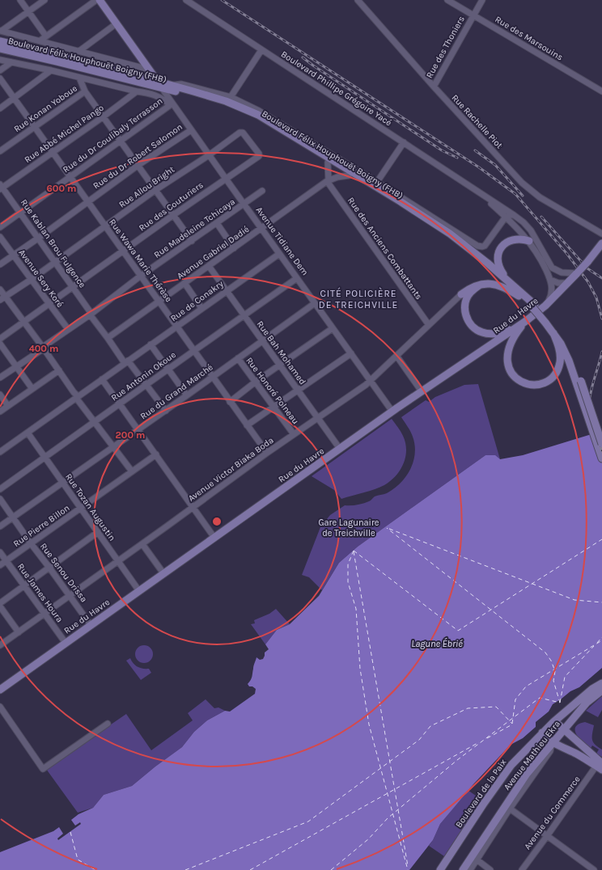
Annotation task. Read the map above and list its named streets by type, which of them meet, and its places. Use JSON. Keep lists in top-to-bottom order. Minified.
{"streets":{"main road":["Boulevard Félix Houphouët Boigny (FHB)","Avenue Tidiane Dem","Rue du Havre","Avenue Mathieu Ekra","Boulevard de la Paix"],"street":["Rue des Marsouins","Rue des Thoniers","Boulevard Phillipe Grégoire Yacé","Rue Konan Yoboue","Rue Rachelle Piot","Rue Abbé Michel Pango","Rue du Dr Coulibaly Terrasson","Rue du Dr Robert Salomon","Rue Allou Bright","Rue des Couturiers","Rue Madeleine Tchicaya","Rue Kablan Brou Fulgence","Rue des Anciens Combattants","Avenue Gabriel Dadié","Rue Wawa Marie Thérèse","Avenue Sery Koré","Rue de Conakry","Rue Bah Mohamed","Rue Antonin Okoue","Rue Honoré Polneau","Rue du Grand Marché","Avenue Victor Biaka Boda","Rue Tozan Augustin","Rue Pierre Billon","Rue Senou Drissa","Rue James Houra","Avenue du Commerce"]},"crossings":[["Rue des Marsouins","Rue des Thoniers"],["Rue des Thoniers","Rue Rachelle Piot"],["Boulevard Félix Houphouët Boigny (FHB)","Boulevard Phillipe Grégoire Yacé"],["Boulevard Félix Houphouët Boigny (FHB)","Avenue Tidiane Dem"],["Boulevard Félix Houphouët Boigny (FHB)","Avenue Gabriel Dadié"],["Boulevard Phillipe Grégoire Yacé","Rue du Havre"],["Rue Konan Yoboue","Rue Wawa Marie Thérèse"],["Rue Abbé Michel Pango","Rue Kablan Brou Fulgence"],["Rue Abbé Michel Pango","Rue Wawa Marie Thérèse"],["Rue du Dr Coulibaly Terrasson","Avenue Tidiane Dem"],["Rue du Dr Coulibaly Terrasson","Rue Kablan Brou Fulgence"],["Rue du Dr Coulibaly Terrasson","Rue Wawa Marie Thérèse"],["Rue du Dr Robert Salomon","Avenue Tidiane Dem"],["Rue du Dr Robert Salomon","Rue Kablan Brou Fulgence"],["Rue du Dr Robert Salomon","Rue Wawa Marie Thérèse"],["Rue du Dr Robert Salomon","Avenue Sery Koré"],["Rue Allou Bright","Rue des Couturiers"],["Rue Allou Bright","Avenue Tidiane Dem"],["Rue Allou Bright","Rue Kablan Brou Fulgence"],["Rue Allou Bright","Rue Wawa Marie Thérèse"],["Rue Allou Bright","Avenue Sery Koré"],["Rue des Couturiers","Avenue Tidiane Dem"],["Rue des Couturiers","Rue Kablan Brou Fulgence"],["Rue des Couturiers","Rue Wawa Marie Thérèse"],["Rue des Couturiers","Avenue Sery Koré"],["Rue Madeleine Tchicaya","Avenue Tidiane Dem"],["Rue Madeleine Tchicaya","Rue Kablan Brou Fulgence"],["Rue Madeleine Tchicaya","Rue Wawa Marie Thérèse"],["Rue Madeleine Tchicaya","Avenue Sery Koré"],["Avenue Tidiane Dem","Avenue Gabriel Dadié"],["Avenue Tidiane Dem","Rue de Conakry"],["Avenue Tidiane Dem","Rue du Havre"],["Avenue Tidiane Dem","Rue Antonin Okoue"],["Avenue Tidiane Dem","Rue du Grand Marché"],["Avenue Tidiane Dem","Avenue Victor Biaka Boda"],["Rue Kablan Brou Fulgence","Avenue Gabriel Dadié"],["Rue Kablan Brou Fulgence","Rue de Conakry"],["Rue Kablan Brou Fulgence","Rue Antonin Okoue"],["Rue Kablan Brou Fulgence","Rue du Grand Marché"],["Rue des Anciens Combattants","Avenue Gabriel Dadié"],["Rue des Anciens Combattants","Avenue Victor Biaka Boda"],["Avenue Gabriel Dadié","Rue Wawa Marie Thérèse"],["Avenue Gabriel Dadié","Rue Bah Mohamed"],["Rue Wawa Marie Thérèse","Rue de Conakry"],["Rue Wawa Marie Thérèse","Rue Antonin Okoue"],["Rue Wawa Marie Thérèse","Rue du Grand Marché"],["Rue Wawa Marie Thérèse","Avenue Victor Biaka Boda"],["Rue de Conakry","Rue Bah Mohamed"],["Rue de Conakry","Rue Tozan Augustin"],["Rue du Havre","Rue Bah Mohamed"],["Rue du Havre","Rue Tozan Augustin"],["Rue du Havre","Rue Senou Drissa"],["Rue du Havre","Rue James Houra"],["Rue Bah Mohamed","Rue Antonin Okoue"],["Rue Bah Mohamed","Rue du Grand Marché"],["Rue Bah Mohamed","Avenue Victor Biaka Boda"],["Rue Antonin Okoue","Rue Tozan Augustin"],["Rue Honoré Polneau","Rue du Grand Marché"],["Rue Honoré Polneau","Avenue Victor Biaka Boda"],["Rue du Grand Marché","Rue Tozan Augustin"],["Rue du Grand Marché","Rue Senou Drissa"],["Avenue Victor Biaka Boda","Rue Tozan Augustin"],["Avenue Victor Biaka Boda","Rue Senou Drissa"],["Avenue Victor Biaka Boda","Rue James Houra"],["Rue Tozan Augustin","Rue Pierre Billon"],["Rue Pierre Billon","Rue Senou Drissa"],["Rue Pierre Billon","Rue James Houra"]],"districts":["CITÉ POLICIÈRE DE TREICHVILLE"],"water":["Lagune Ébrié"],"parks":["Gare Lagunaire de Treichville"],"rings":["600 m","400 m","200 m"]}
